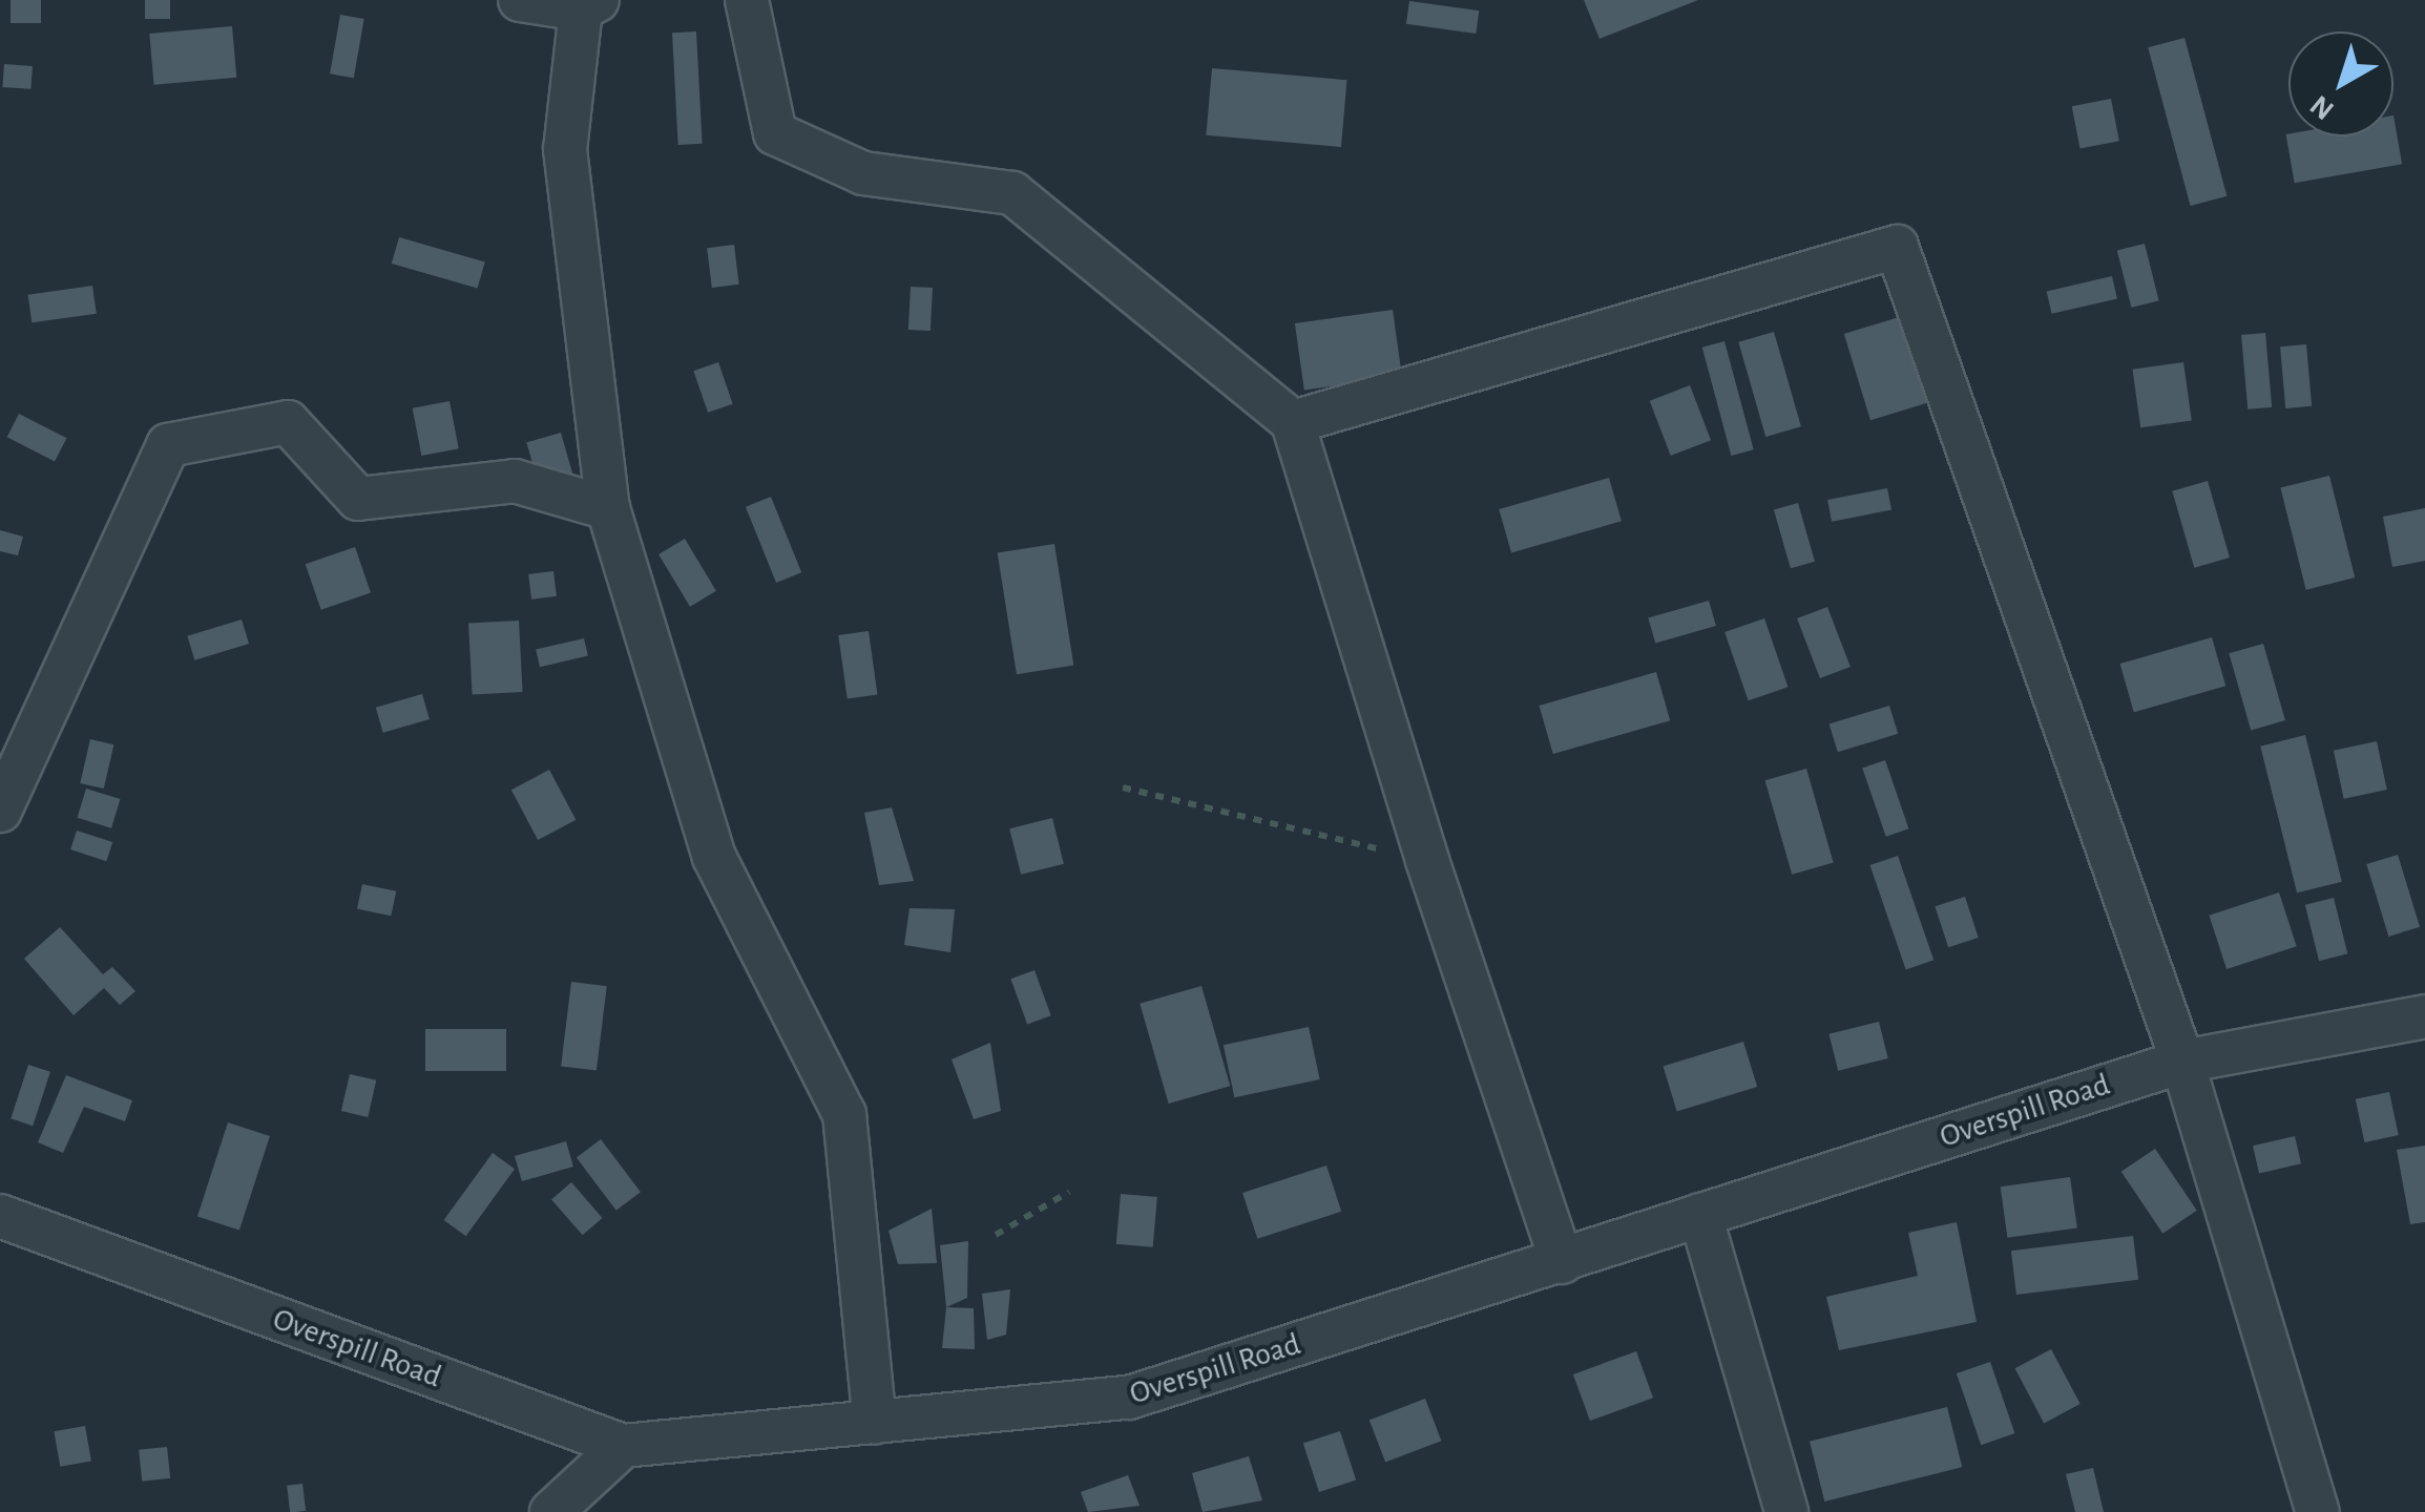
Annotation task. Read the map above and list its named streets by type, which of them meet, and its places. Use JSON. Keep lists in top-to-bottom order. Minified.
{"streets":{"street":["Overspill Road"]},"north":"bottom left"}
